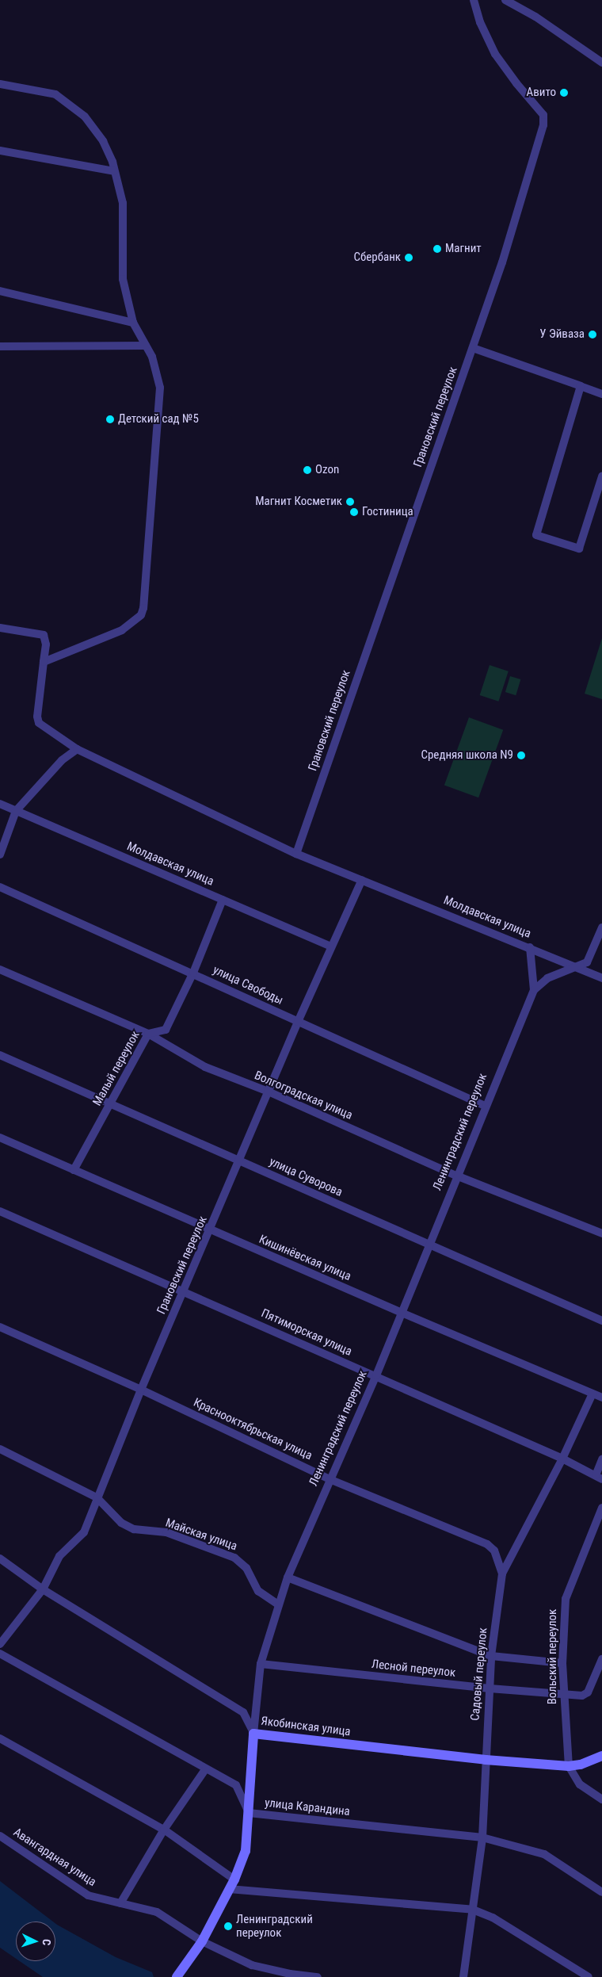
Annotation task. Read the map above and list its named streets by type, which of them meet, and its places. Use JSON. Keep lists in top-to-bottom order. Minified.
{"streets":{"street":["Грановский переулок","Молдавская улица","улица Свободы","Малый переулок","Волгоградская улица","Ленинградский переулок","улица Суворова","Кишинёвская улица","Пятиморская улица","Краснооктябрьская улица","Майская улица","Вольский переулок","Лесной переулок","Садовый переулок","Якобинская улица","улица Карандина","Авангардная улица"]},"crossings":[["Грановский переулок","Молдавская улица"],["Грановский переулок","улица Свободы"],["Грановский переулок","Волгоградская улица"],["Грановский переулок","улица Суворова"],["Грановский переулок","Кишинёвская улица"],["Грановский переулок","Пятиморская улица"],["Грановский переулок","Краснооктябрьская улица"],["Грановский переулок","Майская улица"],["Грановский переулок","Якобинская улица"],["Молдавская улица","Малый переулок"],["Молдавская улица","Ленинградский переулок"],["улица Свободы","Малый переулок"],["улица Свободы","Ленинградский переулок"],["Малый переулок","Волгоградская улица"],["Малый переулок","улица Суворова"],["Малый переулок","Кишинёвская улица"],["Волгоградская улица","Ленинградский переулок"],["Ленинградский переулок","улица Суворова"],["Ленинградский переулок","Кишинёвская улица"],["Ленинградский переулок","Пятиморская улица"],["Ленинградский переулок","Краснооктябрьская улица"],["Ленинградский переулок","Майская улица"],["Ленинградский переулок","Лесной переулок"],["Ленинградский переулок","Якобинская улица"],["Ленинградский переулок","улица Карандина"],["Ленинградский переулок","Авангардная улица"],["Кишинёвская улица","Садовый переулок"],["Пятиморская улица","Садовый переулок"],["Краснооктябрьская улица","Садовый переулок"],["Вольский переулок","Лесной переулок"],["Вольский переулок","Якобинская улица"],["Лесной переулок","Садовый переулок"],["Садовый переулок","Якобинская улица"],["Садовый переулок","улица Карандина"]],"places":["Авито","Магнит","Сбербанк","У Эйваза","Детский сад №5","Ozon","Магнит Косметик","Гостиница","Средняя школа N9","Ленинградский переулок"],"north":"right"}
